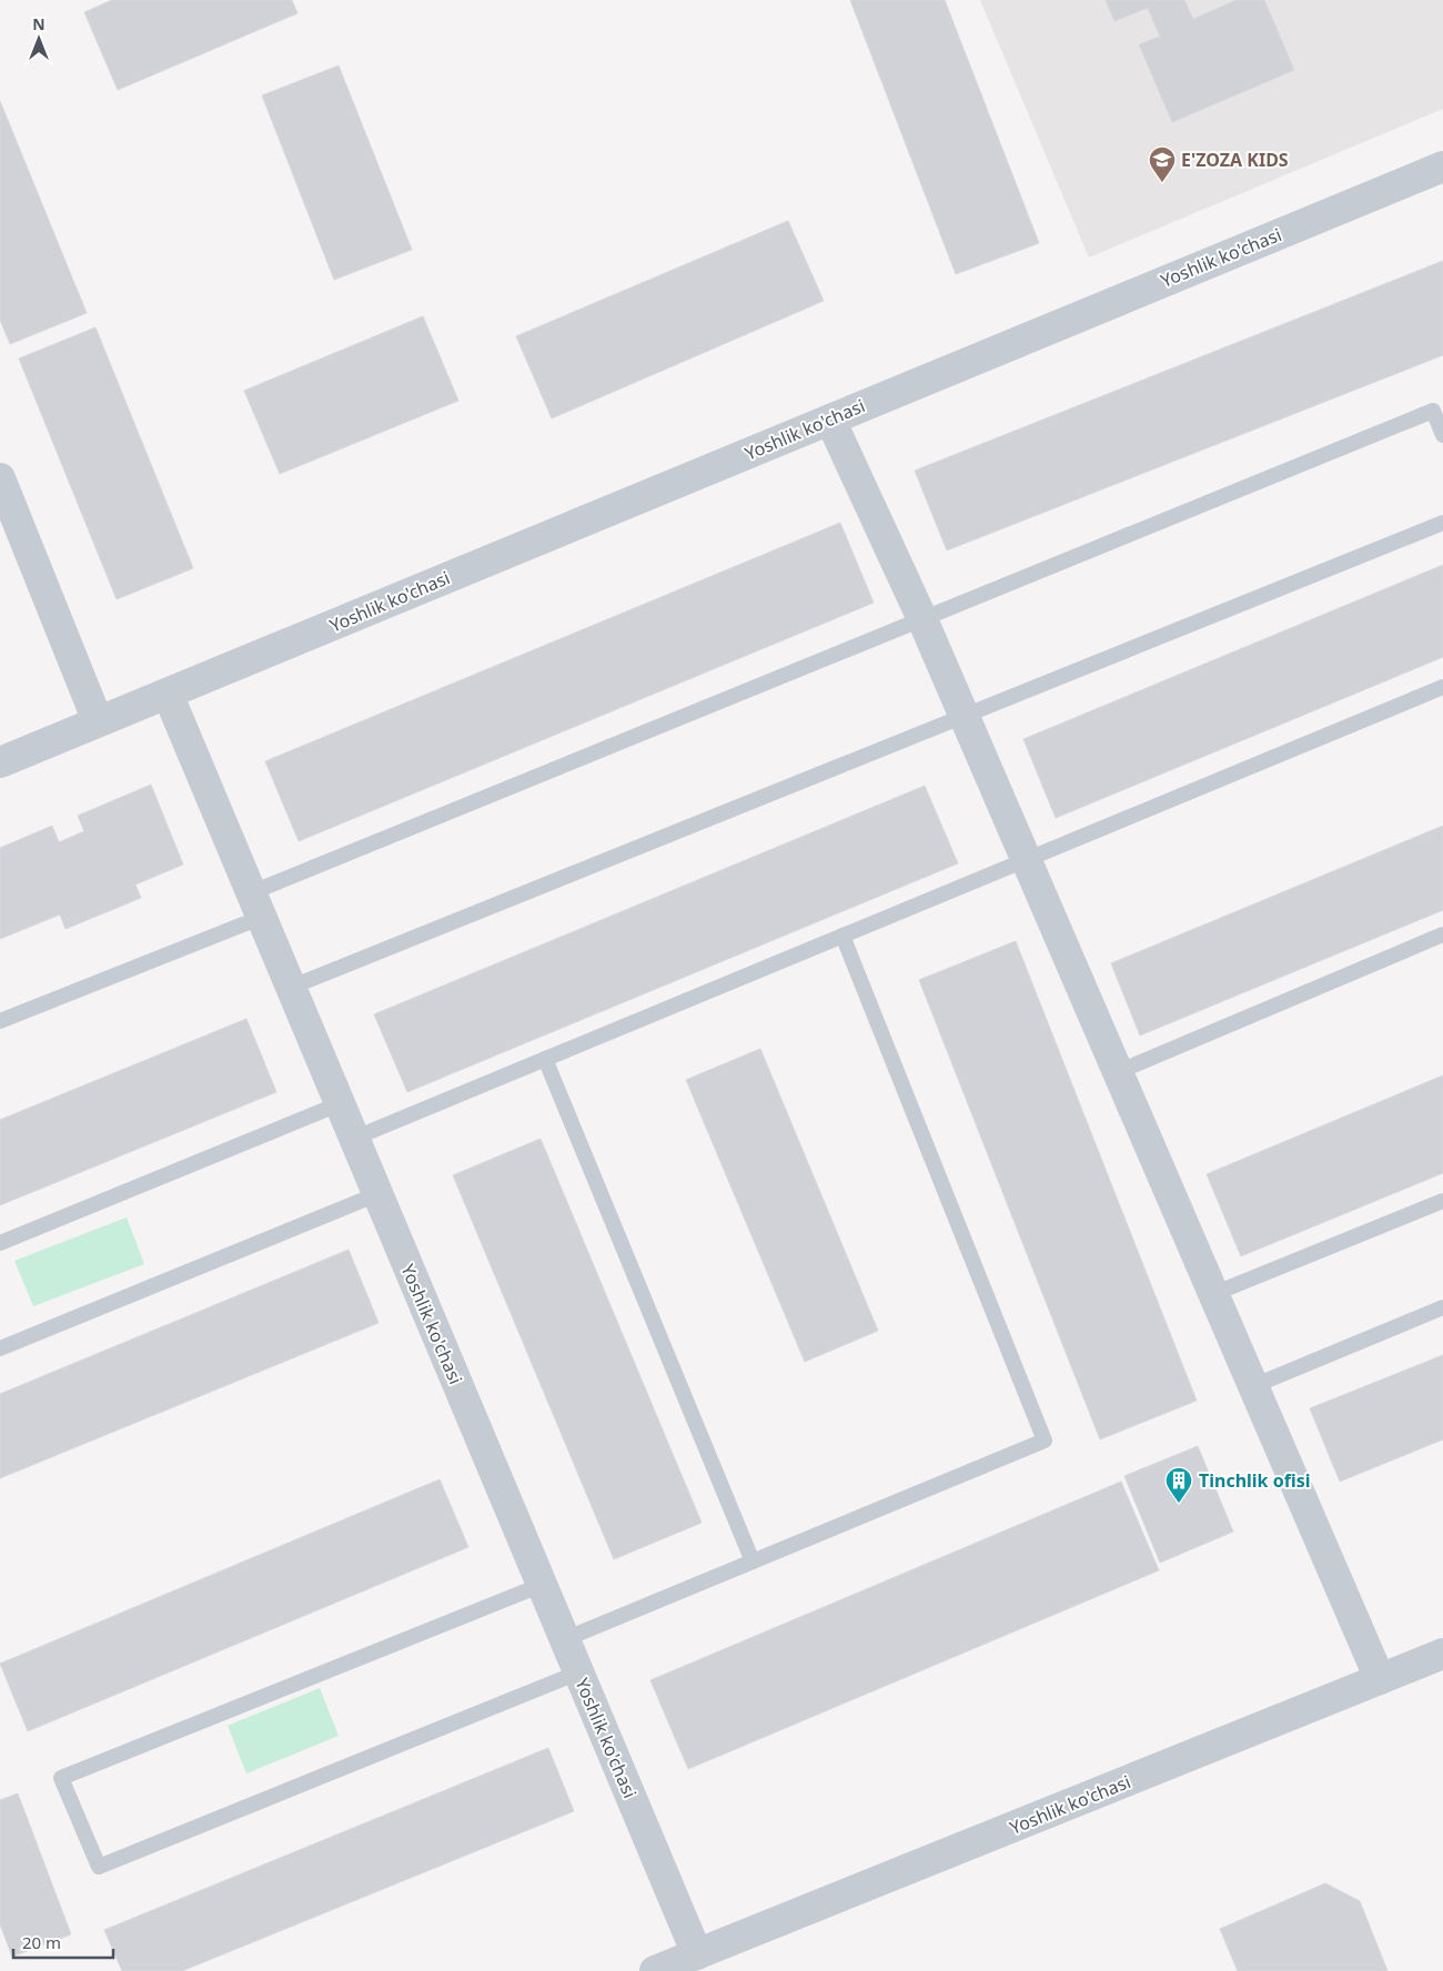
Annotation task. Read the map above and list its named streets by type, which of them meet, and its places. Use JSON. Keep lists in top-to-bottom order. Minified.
{"streets":{"street":["Yoshlik ko'chasi"]},"places":{"school or university":["E'ZOZA KIDS"],"building":["Tinchlik ofisi"]},"scale_bar":"20 m","north":"top"}
